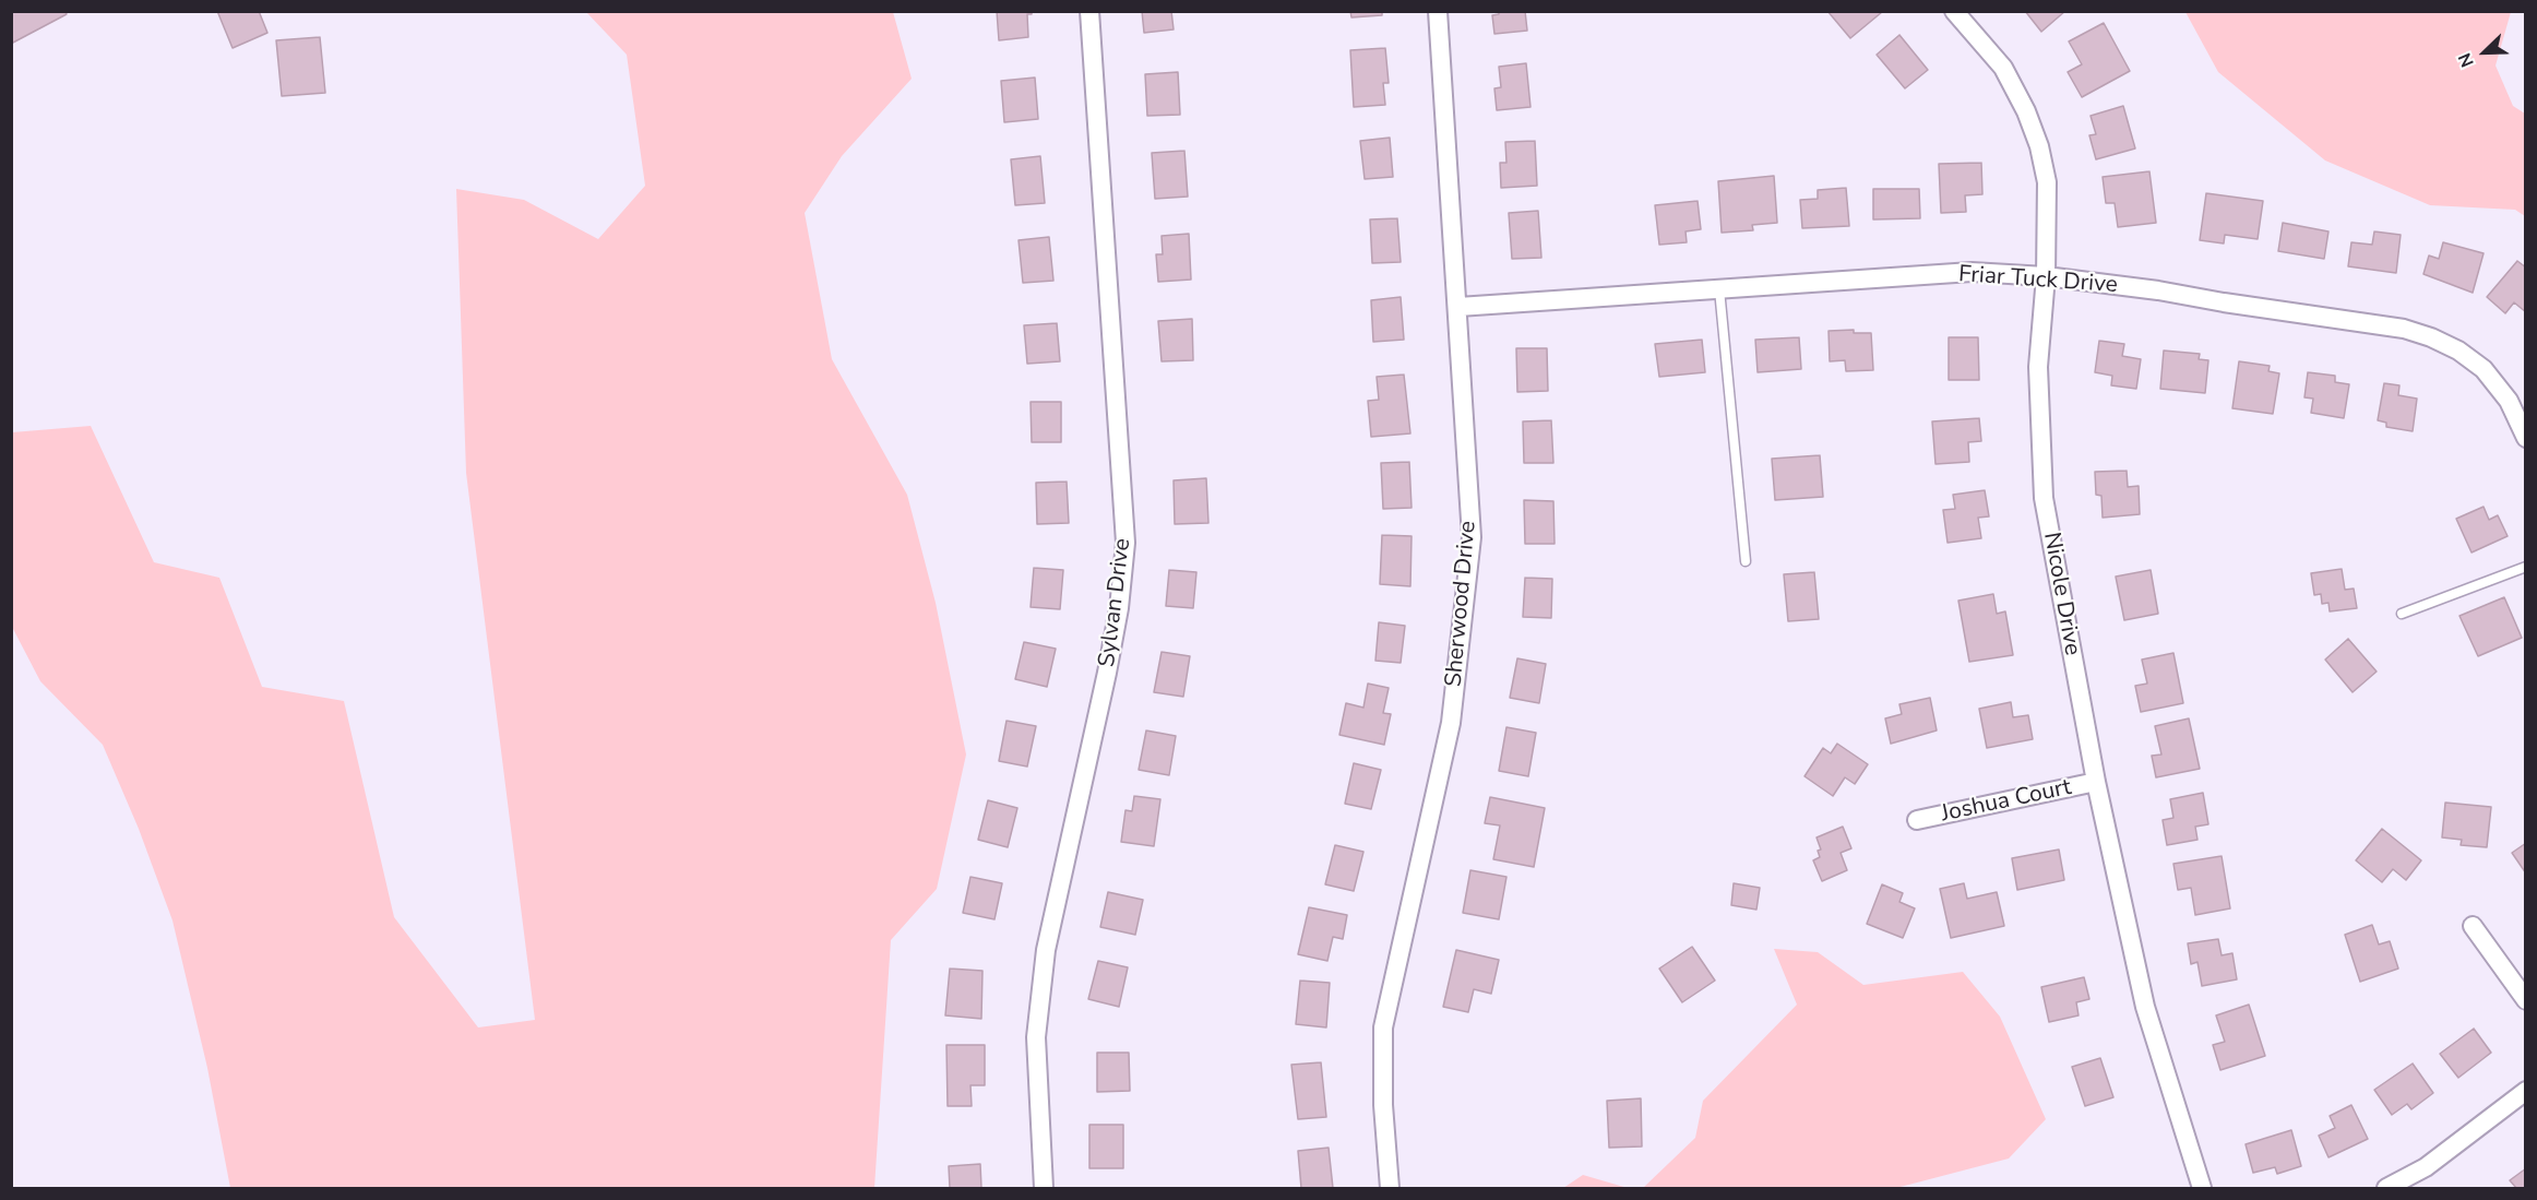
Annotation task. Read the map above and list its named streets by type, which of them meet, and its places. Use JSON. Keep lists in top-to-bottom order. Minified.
{"streets":{"street":["Friar Tuck Drive","Nicole Drive","Sylvan Drive","Sherwood Drive","Joshua Court"]},"crossings":[["Friar Tuck Drive","Nicole Drive"],["Friar Tuck Drive","Sherwood Drive"],["Nicole Drive","Joshua Court"]],"north":"bottom left"}
